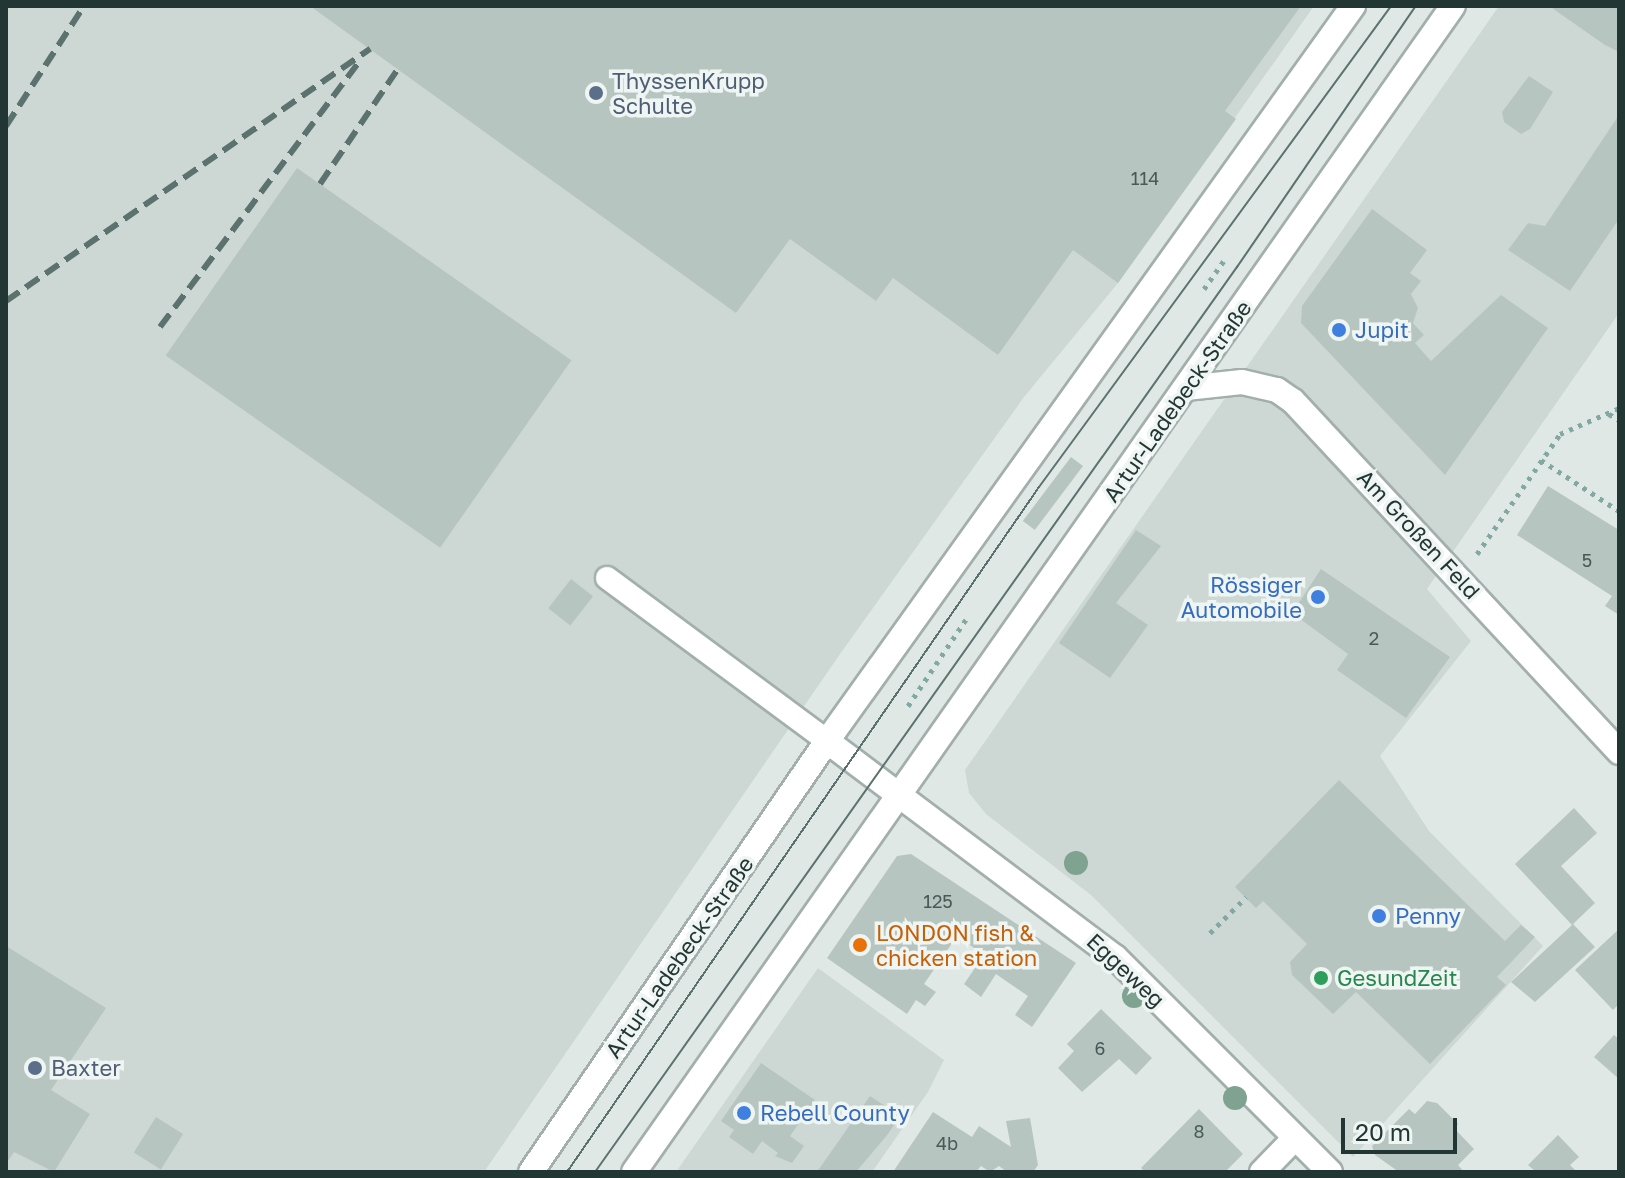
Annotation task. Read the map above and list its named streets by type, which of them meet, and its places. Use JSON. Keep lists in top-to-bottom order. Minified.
{"streets":{"street":["Artur-Ladebeck-Straße","Am Großen Feld","Eggeweg"]},"crossings":[["Artur-Ladebeck-Straße","Am Großen Feld"],["Artur-Ladebeck-Straße","Eggeweg"]],"places":["ThyssenKrupp Schulte","Jupit","Rössiger Automobile","Penny","LONDON fish & chicken station","GesundZeit","Baxter","Rebell County"],"house_numbers":["114","5","2","125","6","8","4b"],"scale_bar":"20 m"}
